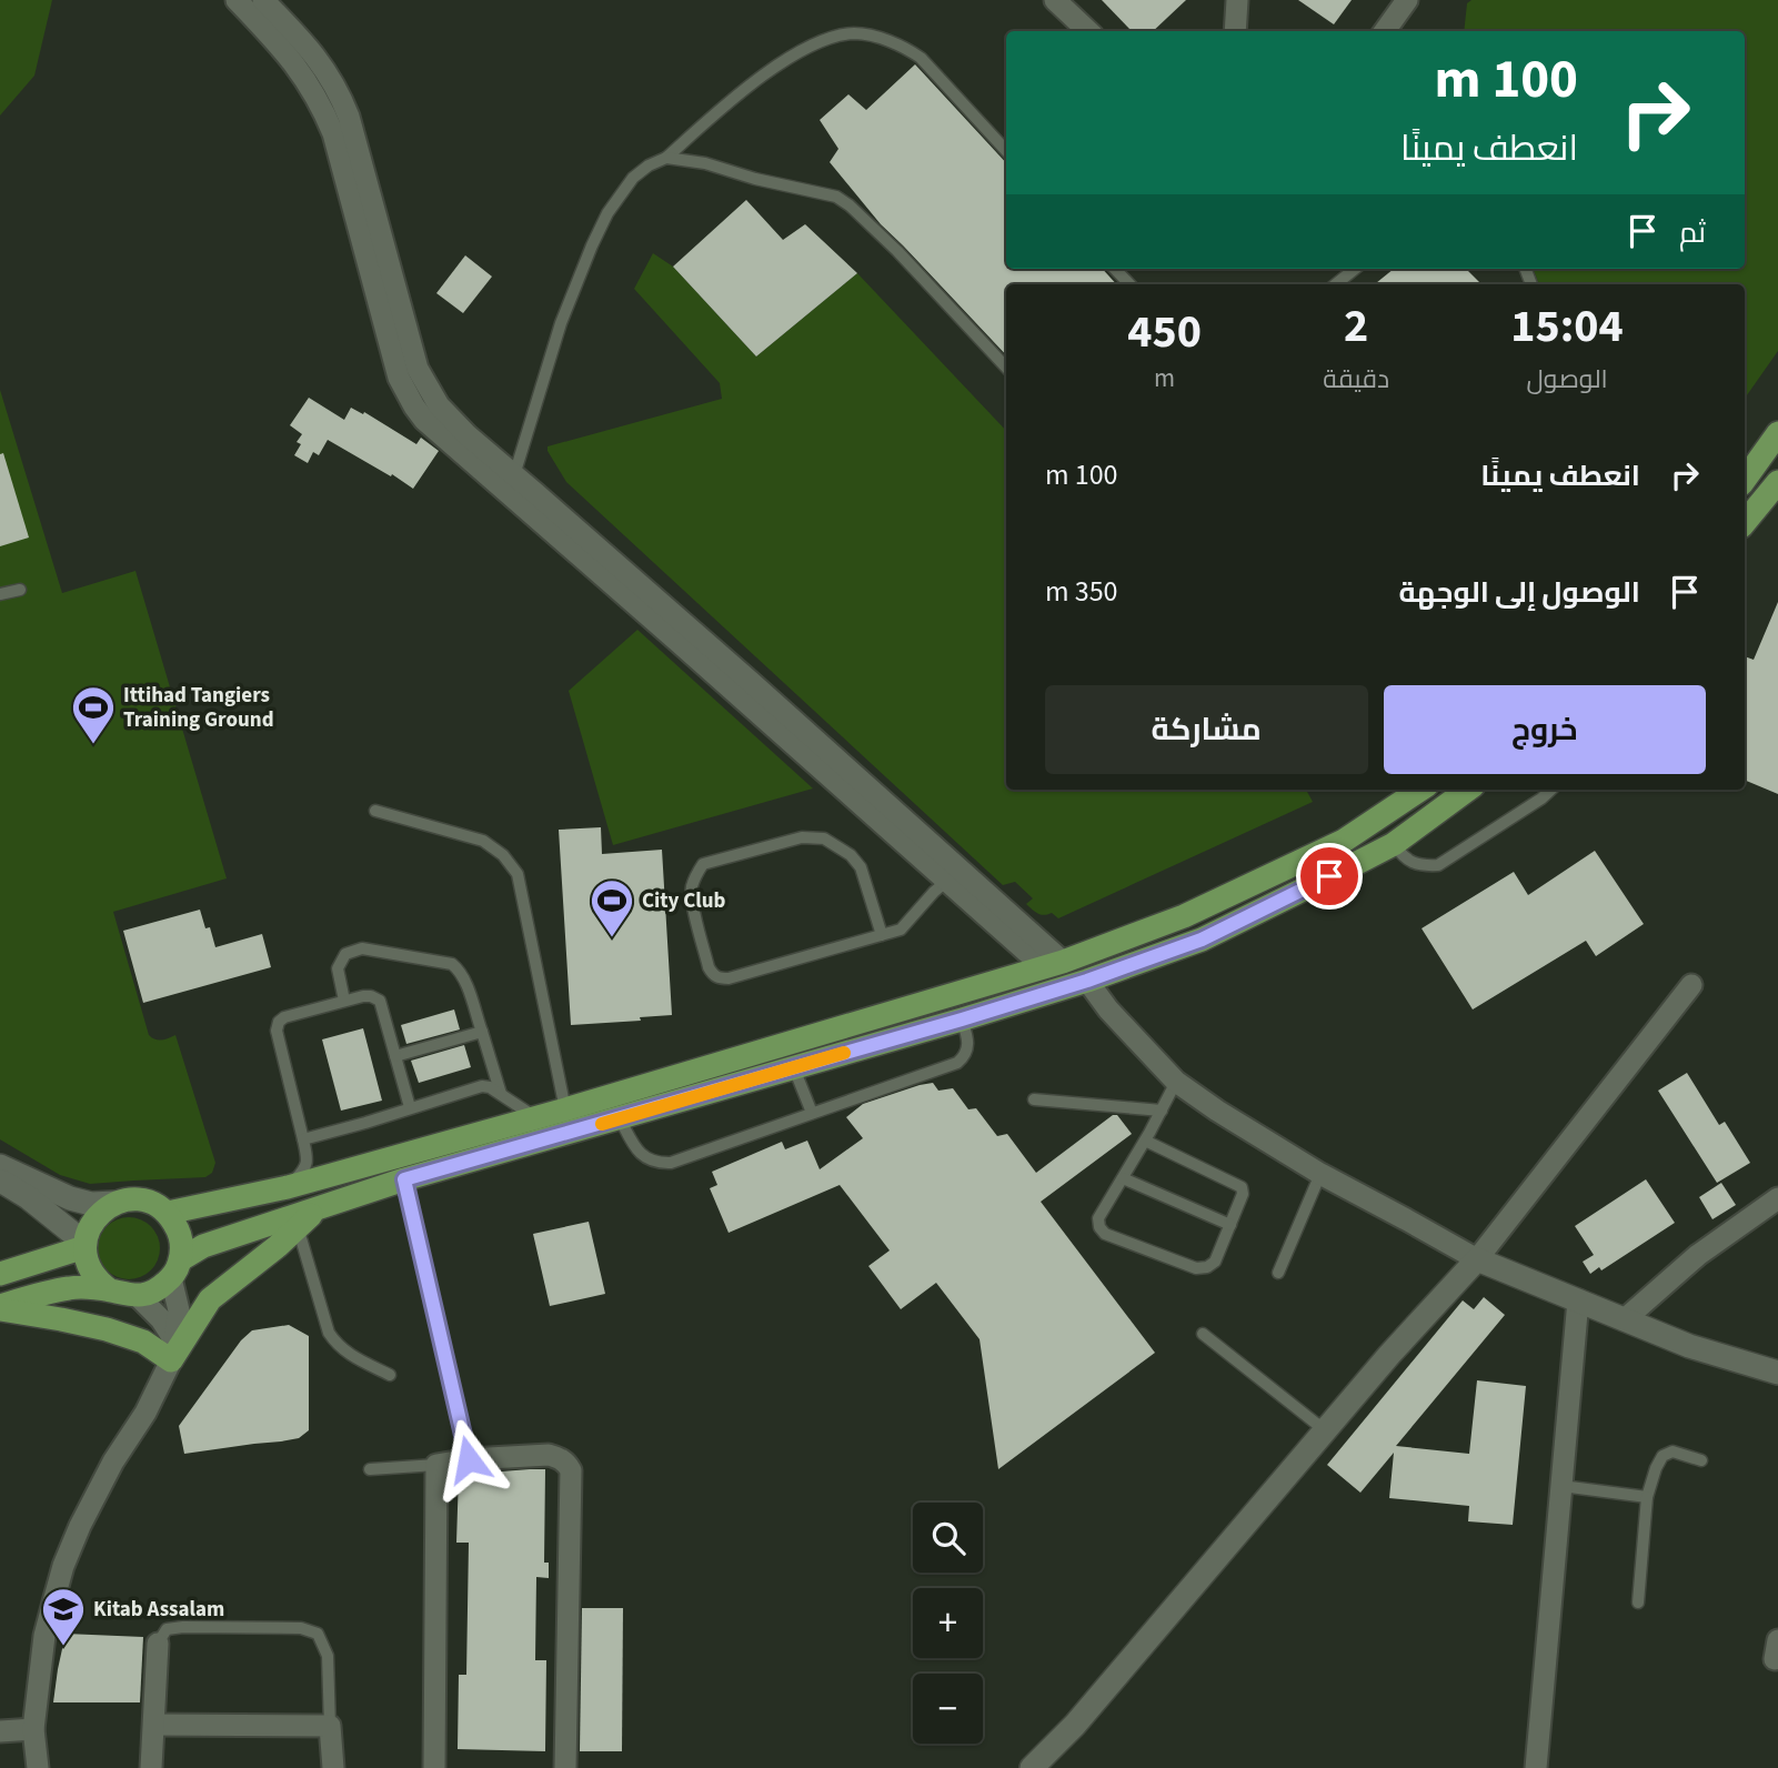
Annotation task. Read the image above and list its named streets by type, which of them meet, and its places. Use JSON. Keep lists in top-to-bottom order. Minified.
{"places":{"sports":["Ittihad Tangiers Training Ground","City Club"],"school or university":["Kitab Assalam"]},"page":{"turn":["100 m","انعطف يمينًا"],"then":"ثم","eta":["15:04","الوصول","2","دقيقة","450","m"],"list":[{"name":"انعطف يمينًا","value":"100 m"},{"name":"الوصول إلى الوجهة","value":"350 m"}],"buttons":["خروج","مشاركة"],"map_buttons":["+","−"]}}
